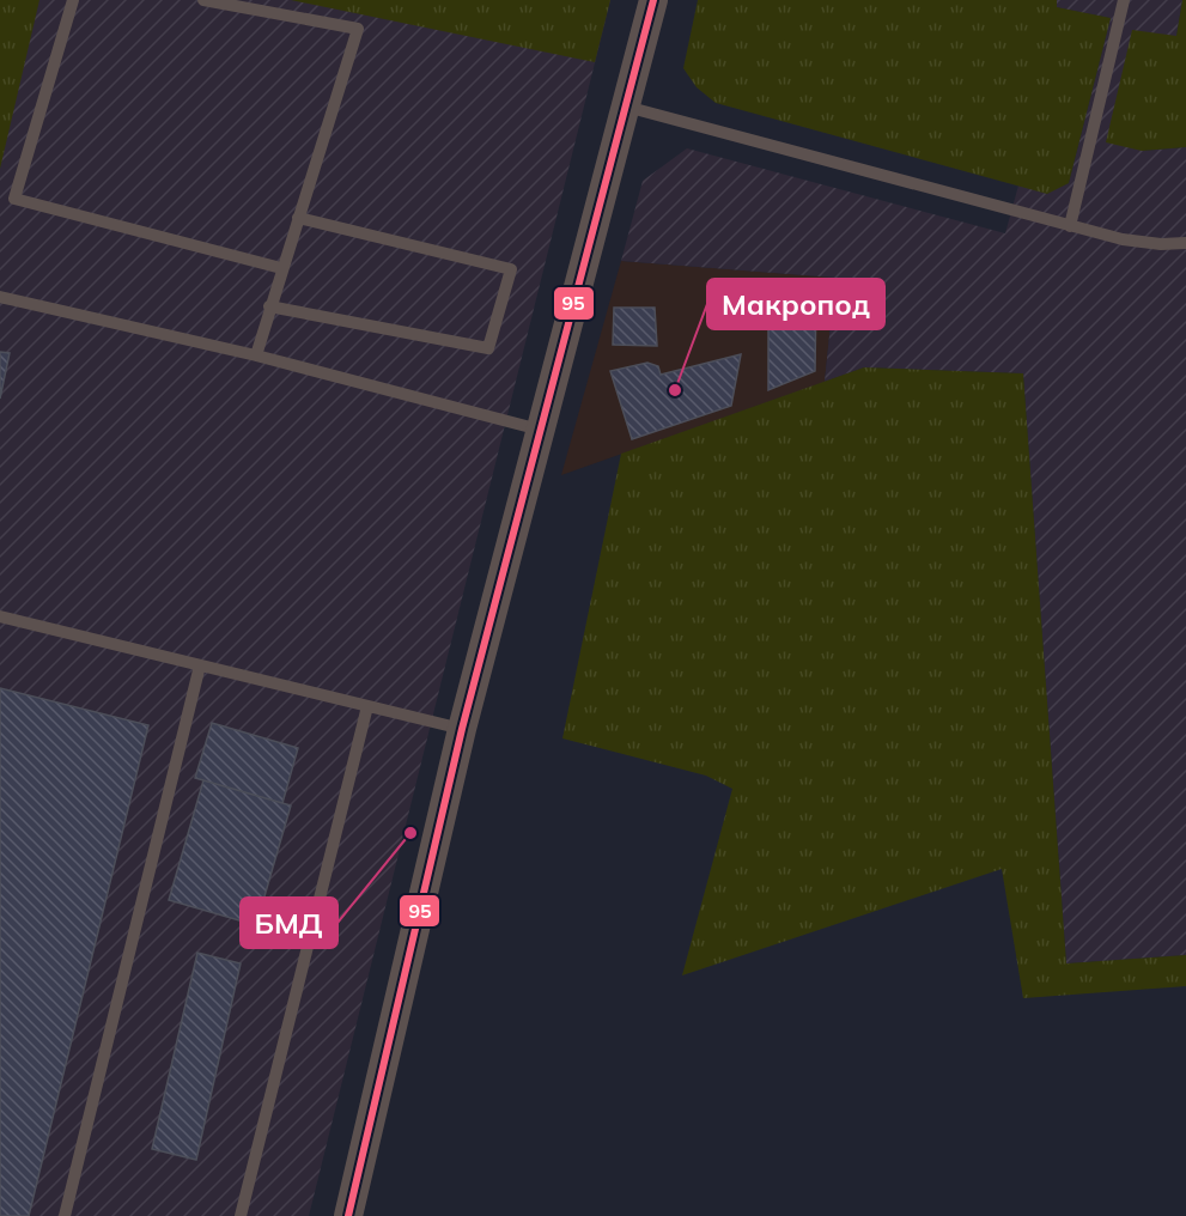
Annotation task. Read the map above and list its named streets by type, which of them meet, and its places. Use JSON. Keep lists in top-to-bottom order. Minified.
{"places":["Макропод","БМД"],"lines":["transit line 95"]}
